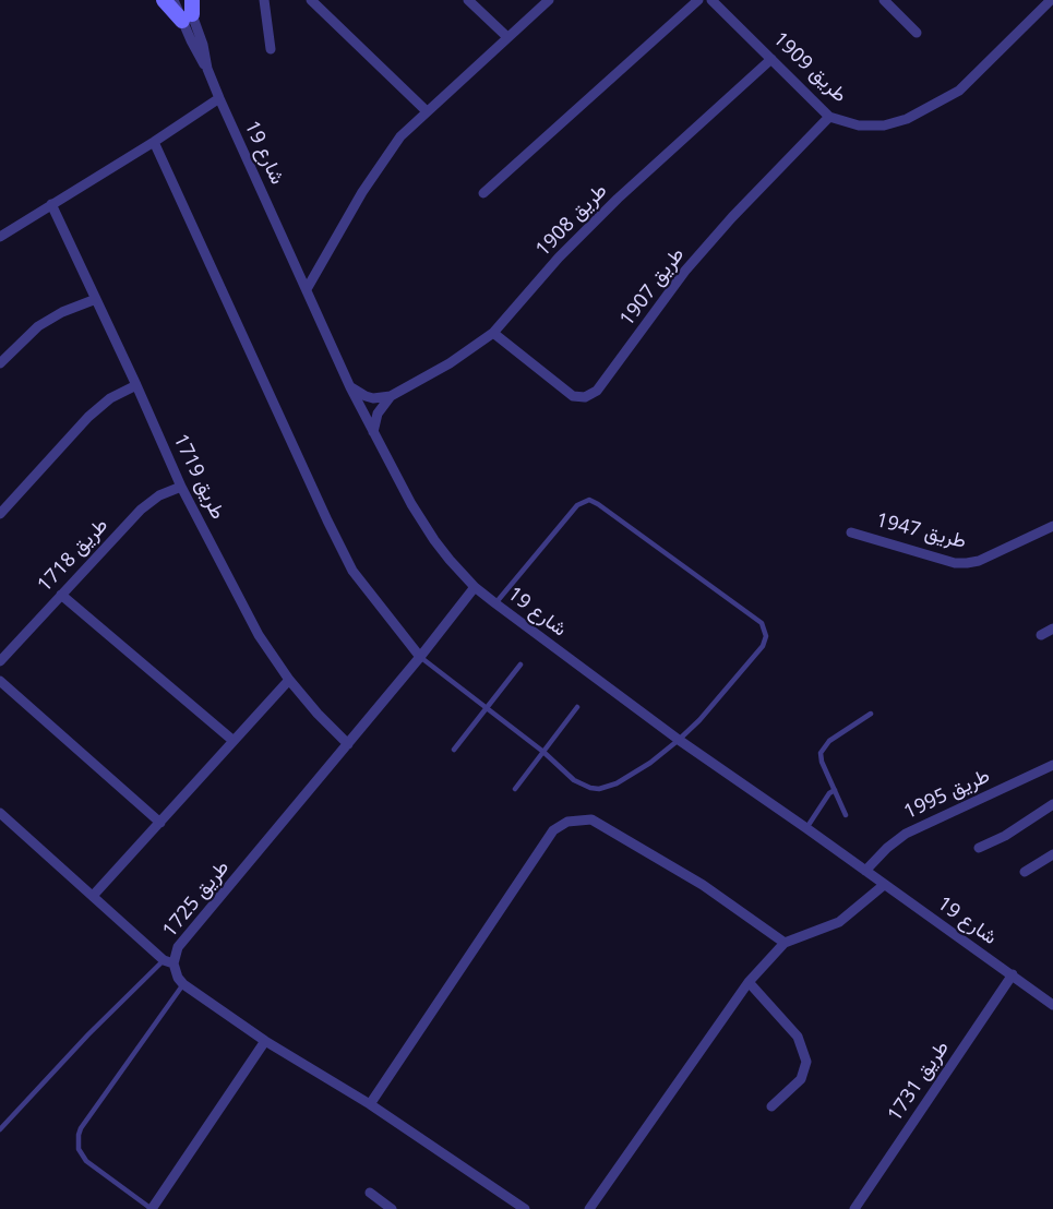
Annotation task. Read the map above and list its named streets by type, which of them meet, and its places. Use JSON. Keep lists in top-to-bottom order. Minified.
{"streets":{"street":["طريق 1909","شارع 19","طريق 1908","طريق 1907","طريق 1719","طريق 1947","طريق 1718","طريق 1995","طريق 1725","طريق 1731"]},"crossings":[["طريق 1909","طريق 1908"],["طريق 1909","طريق 1907"],["شارع 19","طريق 1995"],["شارع 19","طريق 1725"],["شارع 19","طريق 1731"],["طريق 1908","طريق 1907"],["طريق 1719","طريق 1718"],["طريق 1719","طريق 1725"]]}
